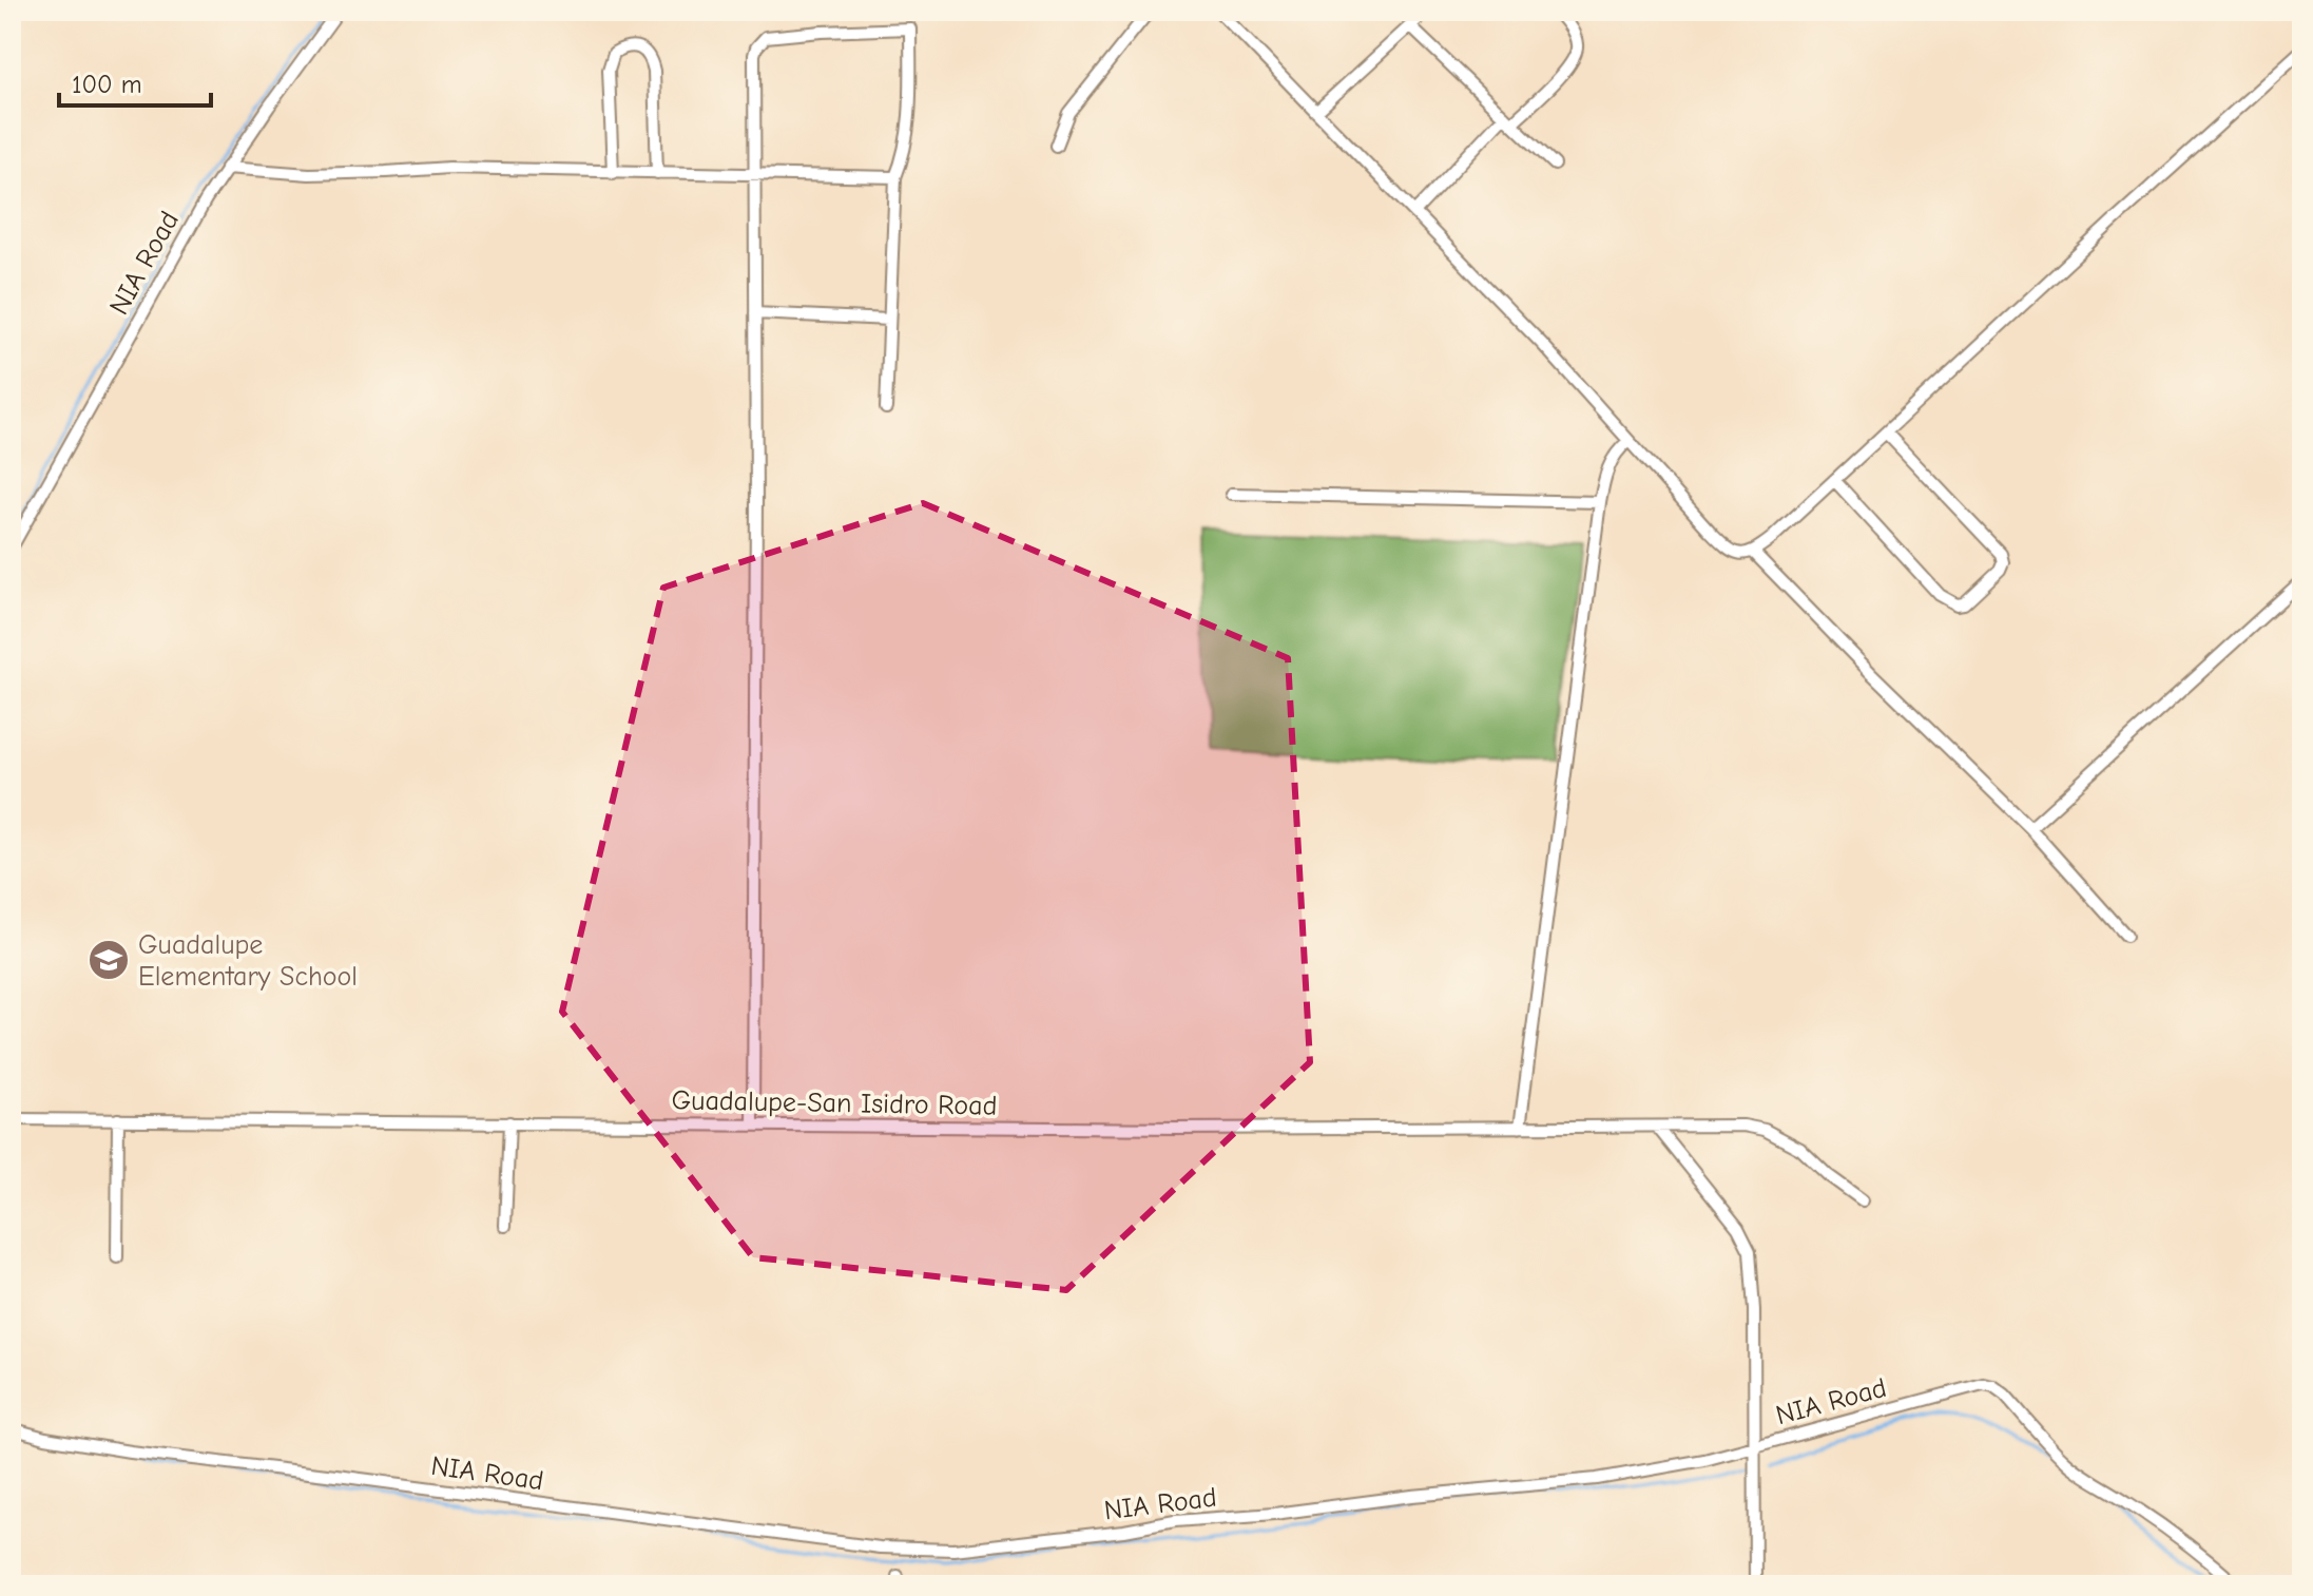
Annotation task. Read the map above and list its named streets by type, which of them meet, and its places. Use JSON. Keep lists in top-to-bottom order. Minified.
{"streets":{"street":["NIA Road","Guadalupe-San Isidro Road"]},"places":{"school or university":["Guadalupe Elementary School"]},"scale_bar":"100 m"}
